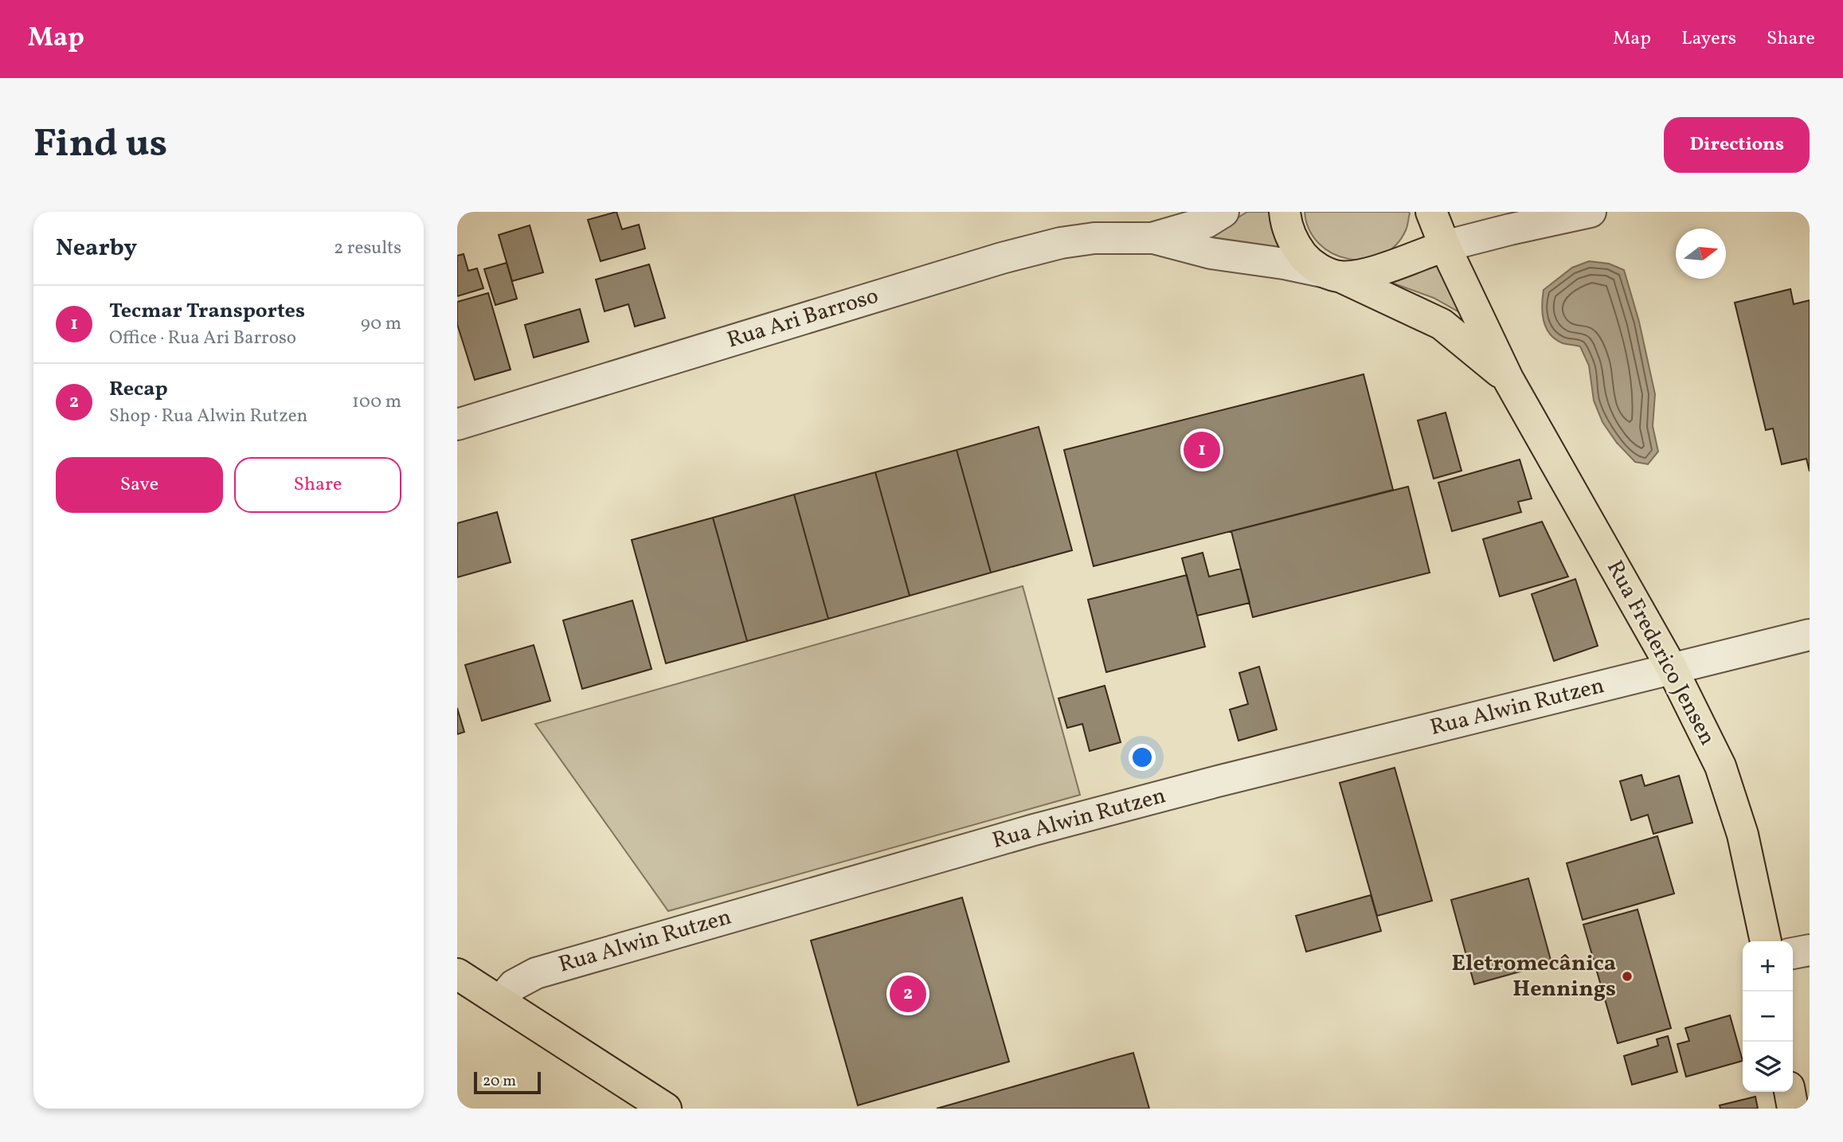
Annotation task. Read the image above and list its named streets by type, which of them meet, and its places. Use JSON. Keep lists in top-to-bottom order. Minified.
{"streets":{"main road":["Rua Frederico Jensen"],"street":["Rua Ari Barroso","Rua Alwin Rutzen"]},"crossings":[["Rua Ari Barroso","Rua Frederico Jensen"],["Rua Frederico Jensen","Rua Alwin Rutzen"]],"places":["Eletromecânica Hennings"],"scale_bar":"20 m","north":"right","page":{"header":"Map","nav":["Map","Layers","Share"],"buttons":["Directions",["Save","Share"]],"title":"Find us","heading":["Nearby","2 results"],"list":[{"mark":"1","name":"Tecmar Transportes","note":"Office · Rua Ari Barroso","value":"90 m"},{"mark":"2","name":"Recap","note":"Shop · Rua Alwin Rutzen","value":"100 m"}],"pins":["1","2"],"map_buttons":["+","−"],"scale":"20 m"}}
